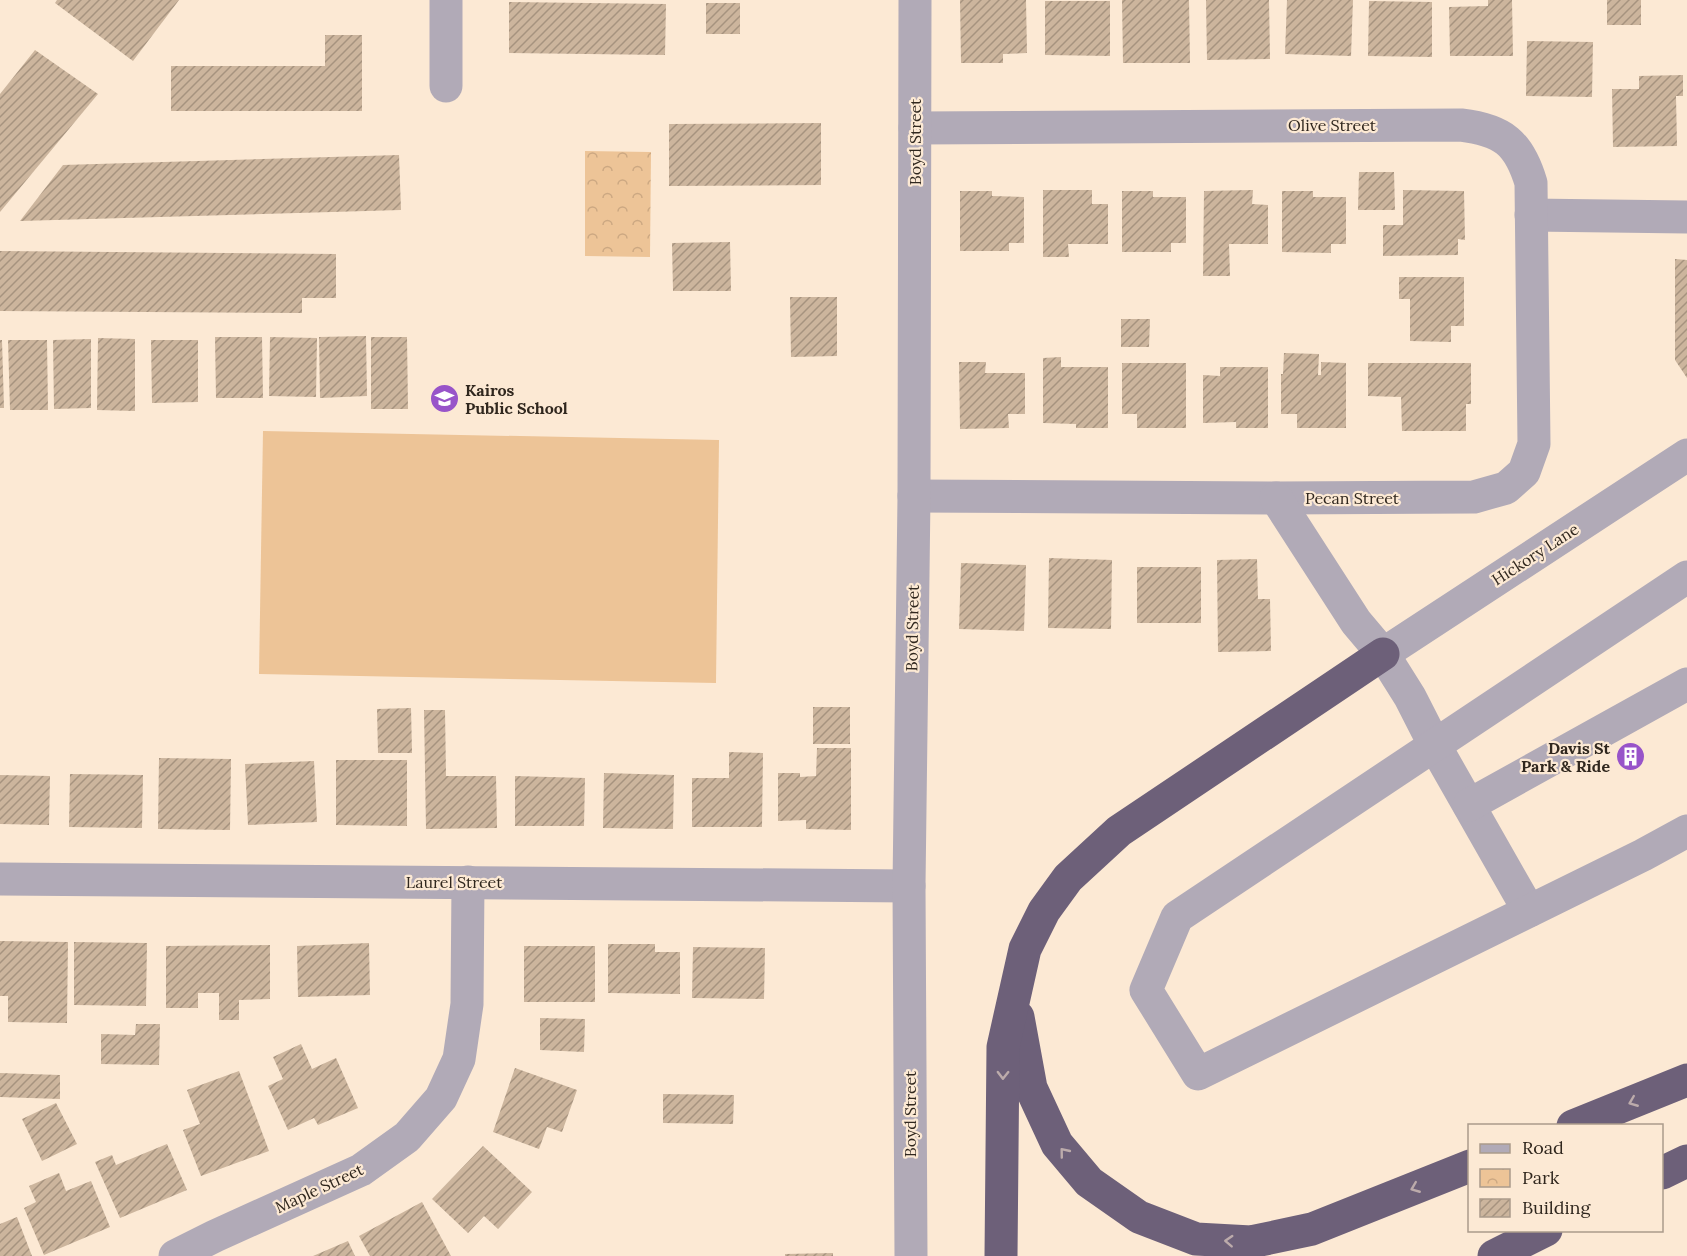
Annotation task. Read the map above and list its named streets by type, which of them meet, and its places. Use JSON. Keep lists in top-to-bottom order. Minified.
{"streets":{"street":["Olive Street","Boyd Street","Pecan Street","Hickory Lane","Laurel Street","Maple Street"]},"crossings":[["Olive Street","Boyd Street"],["Olive Street","Pecan Street"],["Boyd Street","Pecan Street"],["Boyd Street","Laurel Street"],["Laurel Street","Maple Street"]],"places":{"school or university":["Kairos Public School"],"building":["Davis St Park & Ride"]},"legend":["Road","Park","Building"]}
